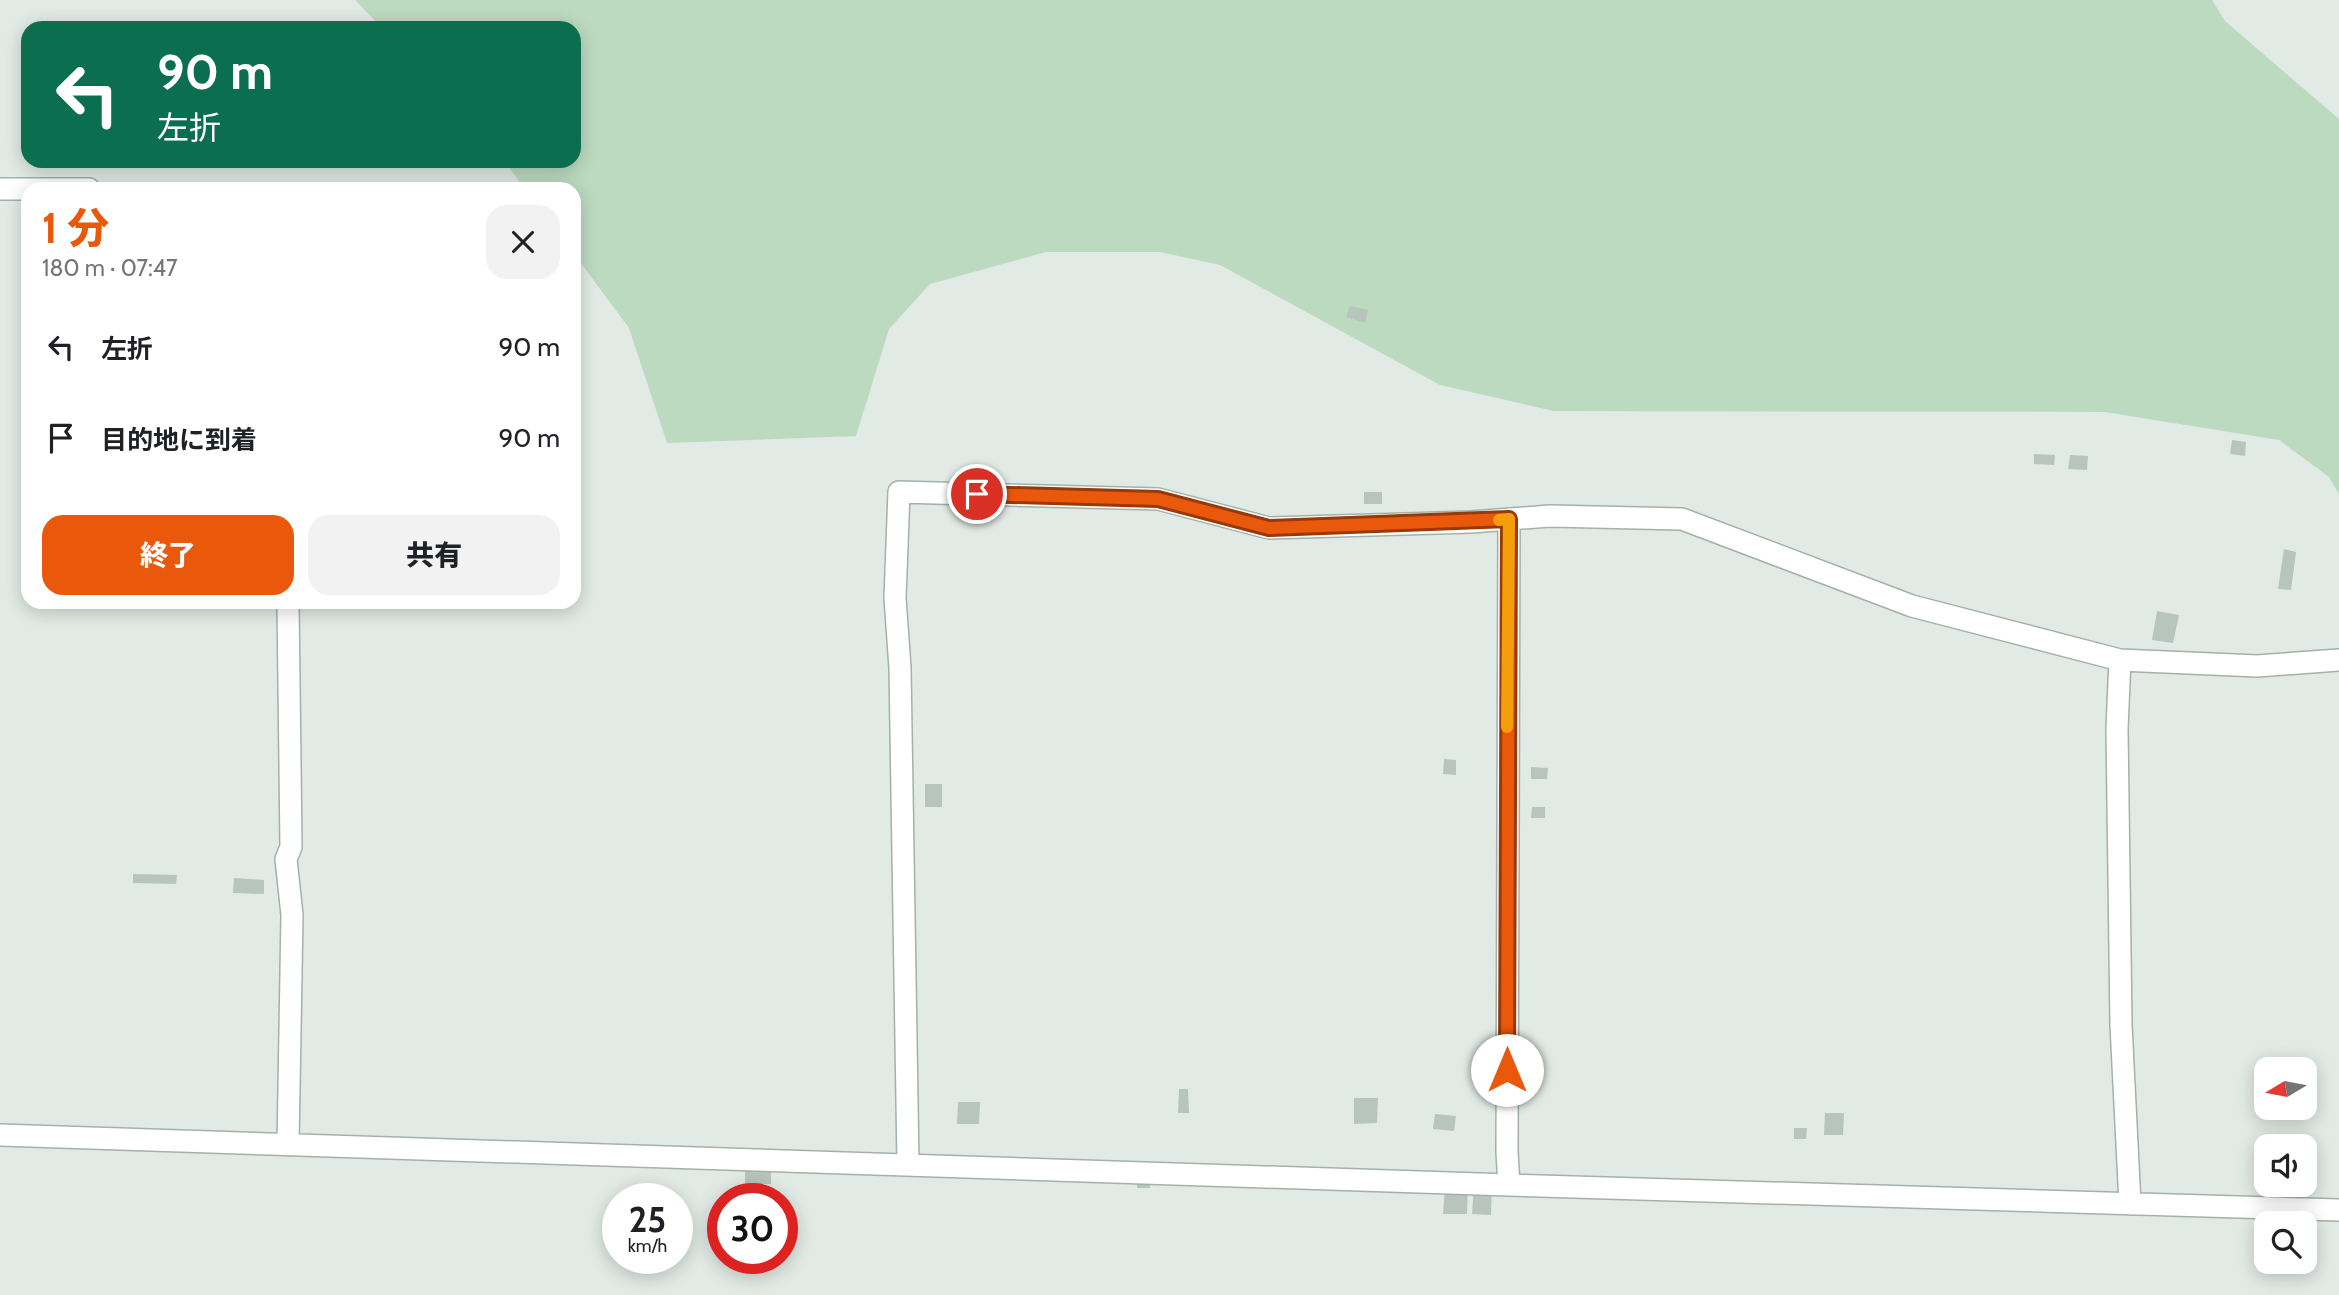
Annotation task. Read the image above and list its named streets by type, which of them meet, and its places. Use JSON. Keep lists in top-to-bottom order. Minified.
{"north":"left","page":{"turn":["90 m","左折"],"heading":["1 分","180 m · 07:47"],"list":[{"name":"左折","value":"90 m"},{"name":"目的地に到着","value":"90 m"}],"buttons":["終了","共有"],"speed":"25 km/h","limit":"30"}}
